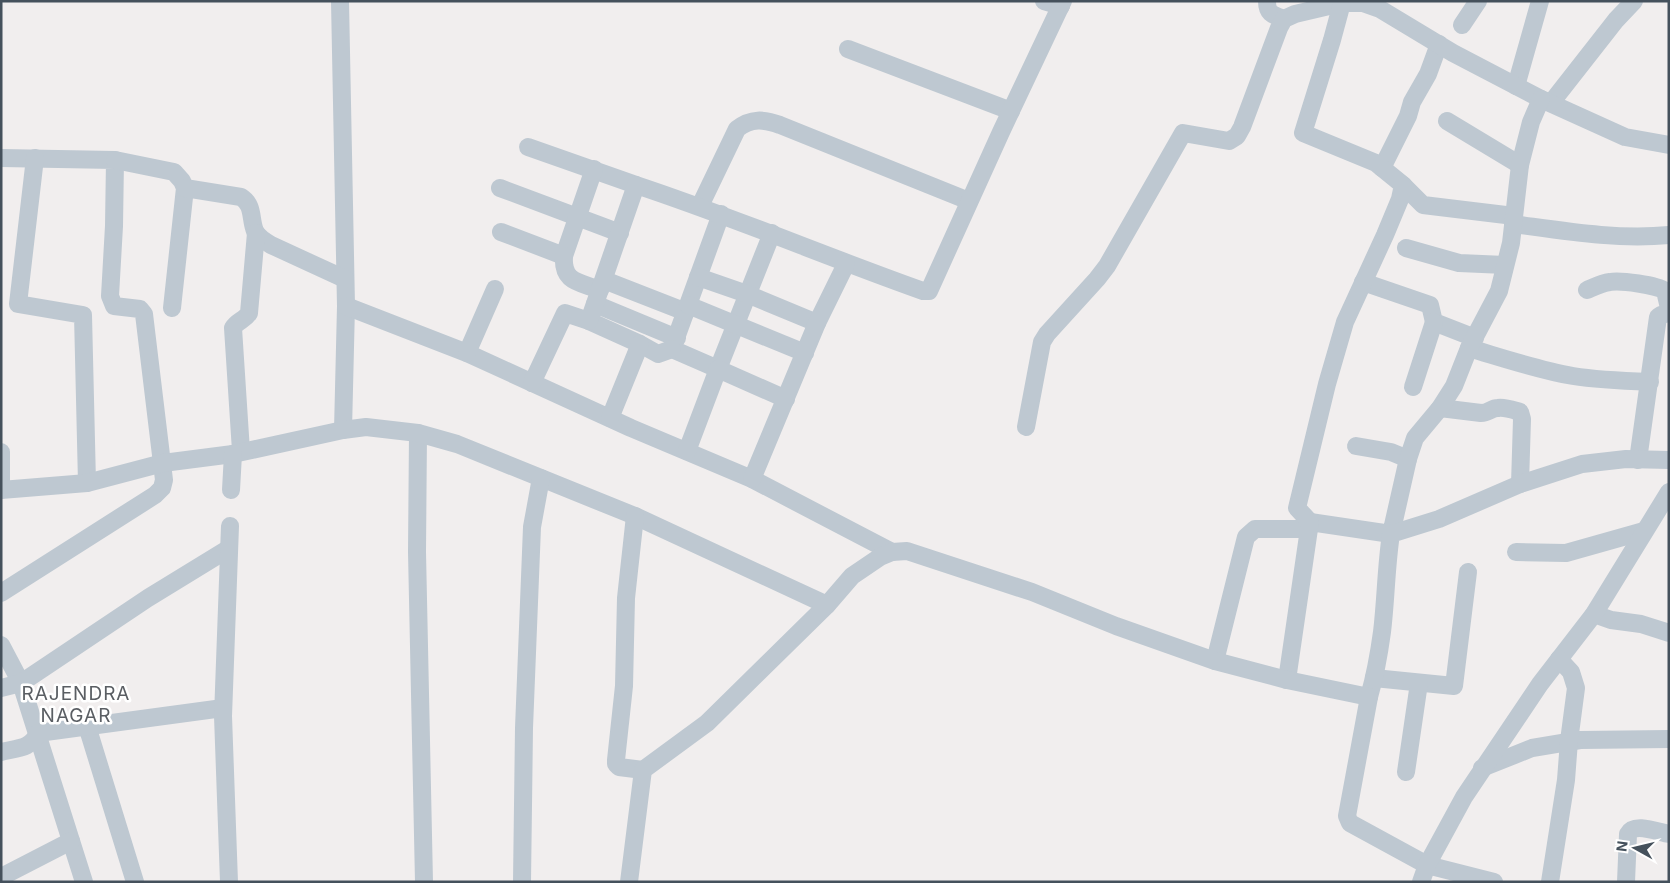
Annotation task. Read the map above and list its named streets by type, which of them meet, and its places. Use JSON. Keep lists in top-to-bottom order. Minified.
{"districts":["RAJENDRA NAGAR"],"north":"left"}
